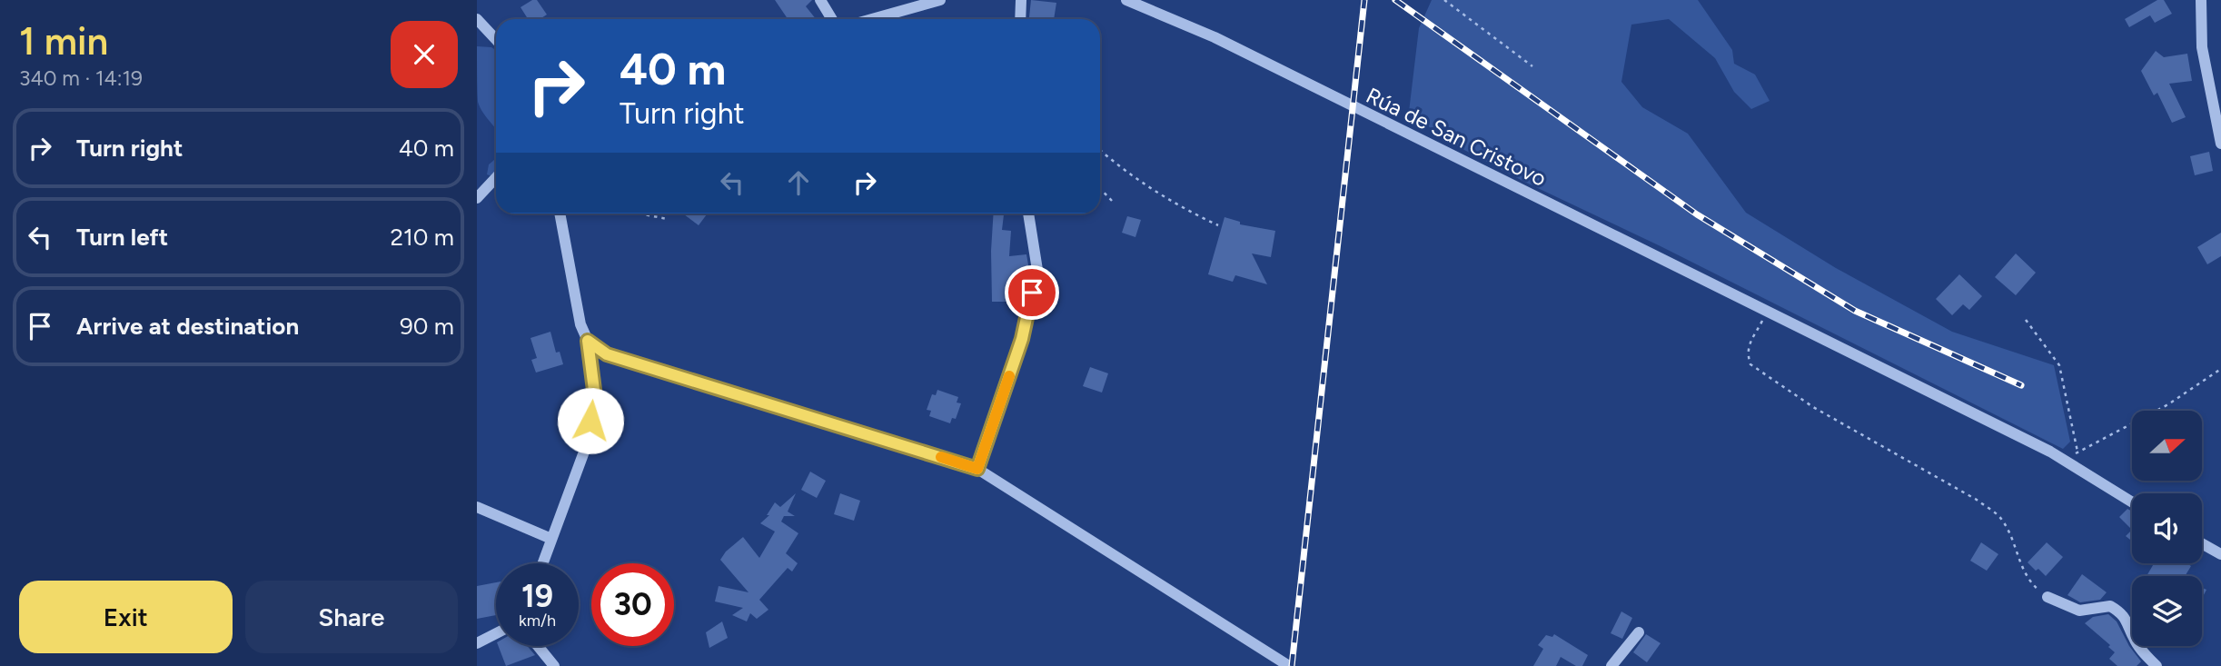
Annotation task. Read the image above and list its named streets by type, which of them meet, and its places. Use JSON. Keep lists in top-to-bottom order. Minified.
{"streets":{"street":["Rúa de San Cristovo"]},"north":"right","page":{"heading":["1 min","340 m · 14:19"],"turn":["40 m","Turn right"],"list":[{"name":"Turn right","value":"40 m"},{"name":"Turn left","value":"210 m"},{"name":"Arrive at destination","value":"90 m"}],"speed":"19 km/h","limit":"30","buttons":["Exit","Share"]}}
